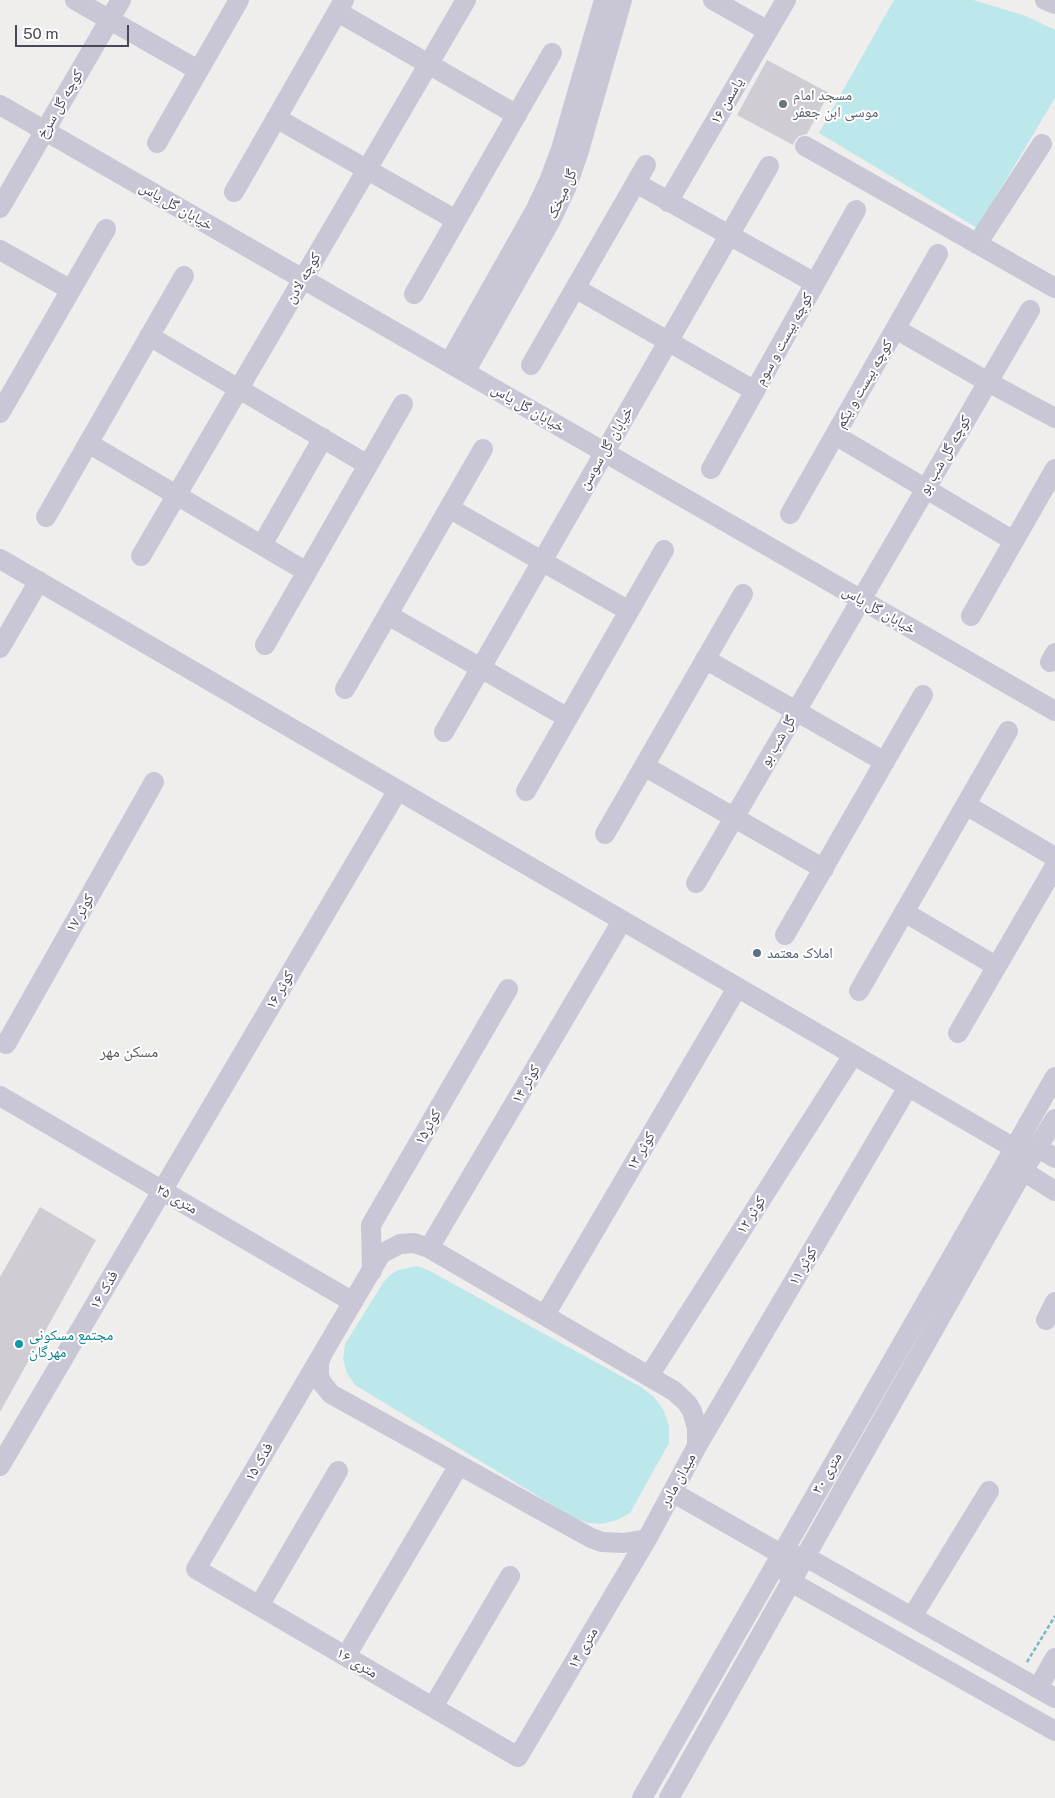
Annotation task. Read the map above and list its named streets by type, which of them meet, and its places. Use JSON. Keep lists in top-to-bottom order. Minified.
{"streets":{"street":["یاسمن ۱۶","کوچه گل سرخ","گل میخک","خیابان گل یاس","کوچه لادن","کوچه بیست و سوم","کوچه بیست و یکم","خیابان گل سوسن","کوچه گل شب بو","گل شب بو","کوثر ۱۷","کوثر ۱۶","کوثر ۱۴","کوثر۱۵","کوثر ۱۳","۲۵ متری","کوثر ۱۲","کوثر ۱۱","فدک ۱۶","فدک ۱۵","۳۰ متری","میدان مادر","۱۴ متری","۱۶ متری"]},"crossings":[["کوچه گل سرخ","خیابان گل یاس"],["گل میخک","خیابان گل یاس"],["خیابان گل یاس","کوچه لادن"],["خیابان گل یاس","خیابان گل سوسن"],["خیابان گل یاس","کوچه گل شب بو"],["خیابان گل یاس","گل شب بو"],["کوچه گل شب بو","گل شب بو"],["کوثر ۱۶","۲۵ متری"],["کوثر ۱۶","فدک ۱۶"],["کوثر ۱۴","میدان مادر"],["کوثر۱۵","میدان مادر"],["کوثر ۱۳","میدان مادر"],["۲۵ متری","فدک ۱۶"],["۲۵ متری","میدان مادر"],["کوثر ۱۲","میدان مادر"],["کوثر ۱۱","میدان مادر"],["فدک ۱۵","میدان مادر"],["فدک ۱۵","۱۶ متری"],["میدان مادر","۱۴ متری"],["۱۴ متری","۱۶ متری"]],"districts":["مسکن مهر"],"places":["مسجد امام موسی ابن جعفر","املاک معتمد","مجتمع مسکونی مهرگان"],"scale_bar":"50 m"}
